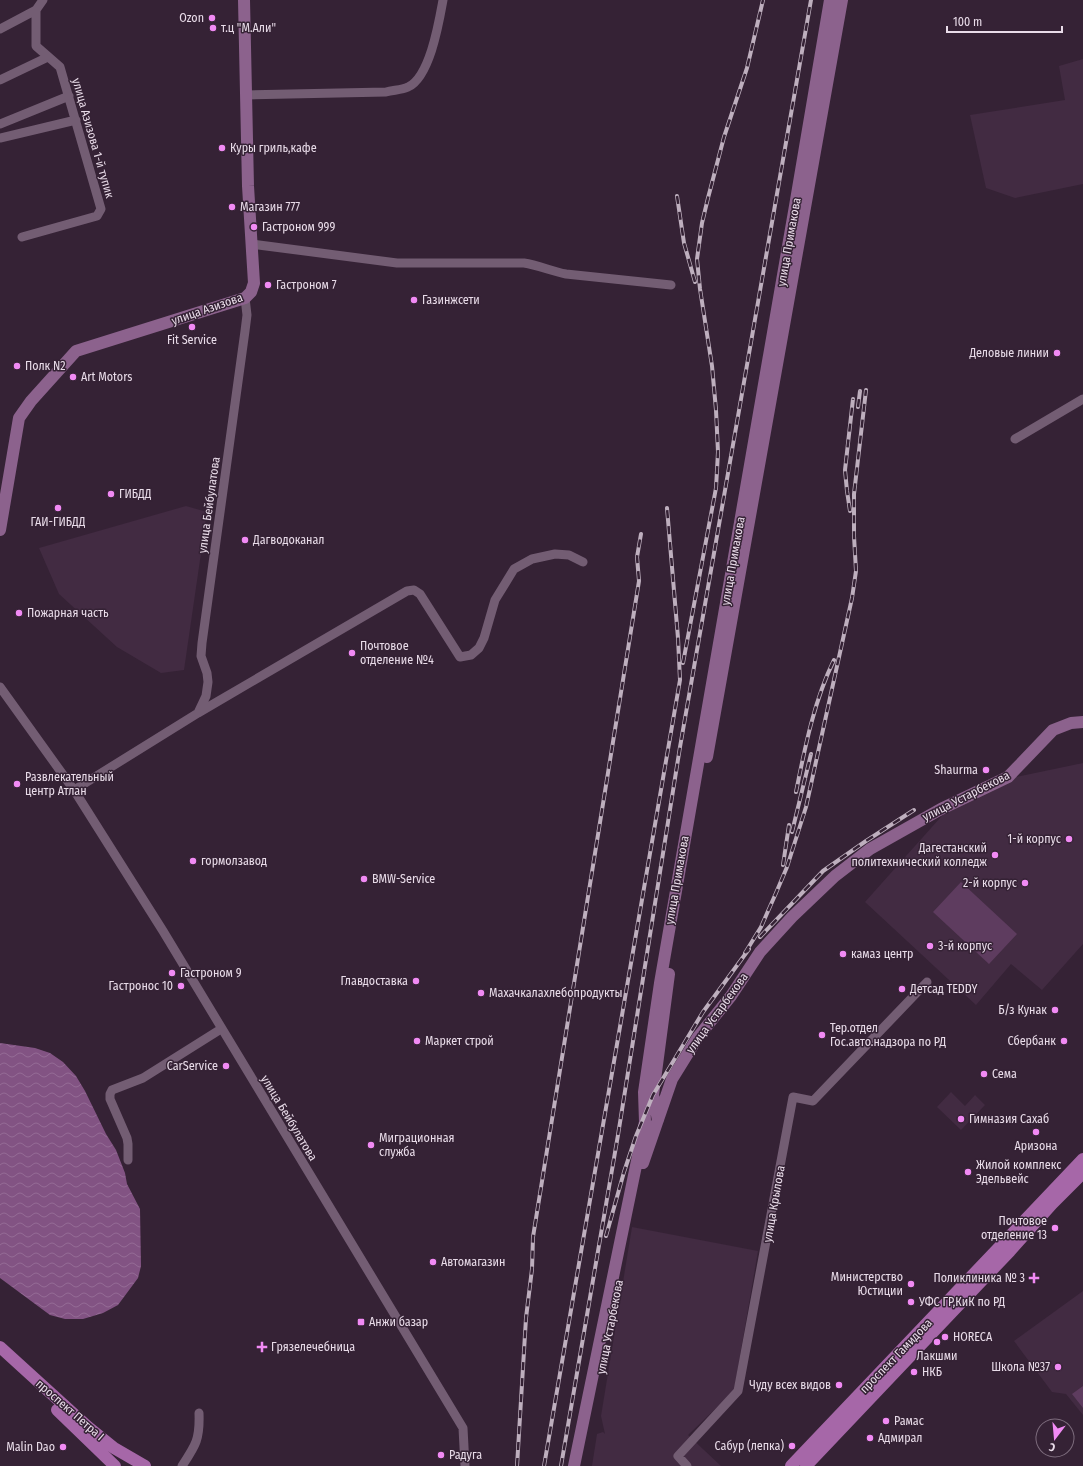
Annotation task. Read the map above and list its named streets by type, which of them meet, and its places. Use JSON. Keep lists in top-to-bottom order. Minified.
{"streets":{"main road":["улица Примакова","улица Азизова","улица Устарбекова","проспект Гамидова","проспект Петра I"],"street":["улица Азизова 1-й тупик","улица Бейбулатова","улица Крылова"]},"crossings":[["улица Азизова","улица Бейбулатова"]],"places":{"other":["Ozon","т.ц \"М.Али\"","Куры гриль,кафе","Магазин 777","Гастроном 999","Гастроном 7","Газинжсети","Fit Service","Деловые линии","Полк N2","Art Motors","ГИБДД","ГАИ-ГИБДД","Дагводоканал","Пожарная часть","Почтовое отделение №4","Shaurma","Развлекательный центр Атлан","1-й корпус","Дагестанский политехнический колледж","гормолзавод","BMW-Service","2-й корпус","3-й корпус","камаз центр","Гастроном 9","Главдоставка","Гастронос 10","Детсад TEDDY","Махачкалахлебопродукты","Б/з Кунак","Тер.отдел Гос.авто.надзора по РД","Маркет строй","Сбербанк","CarService","Сема","Гимназия Сахаб","Аризона","Миграционная служба","Жилой комплекс Эдельвейс","Почтовое отделение 13","Автомагазин","Министерство Юстиции","УФС ГР,КиК по РД","HORECA","Лакшми","Школа №37","НКБ","Чуду всех видов","Рамас","Адмирал","Сабур (лепка)","Malin Dao","Радуга"],"health":["Поликлиника № 3","Грязелечебница"],"transit":["Анжи базар"]},"scale_bar":"100 m","north":"bottom"}
